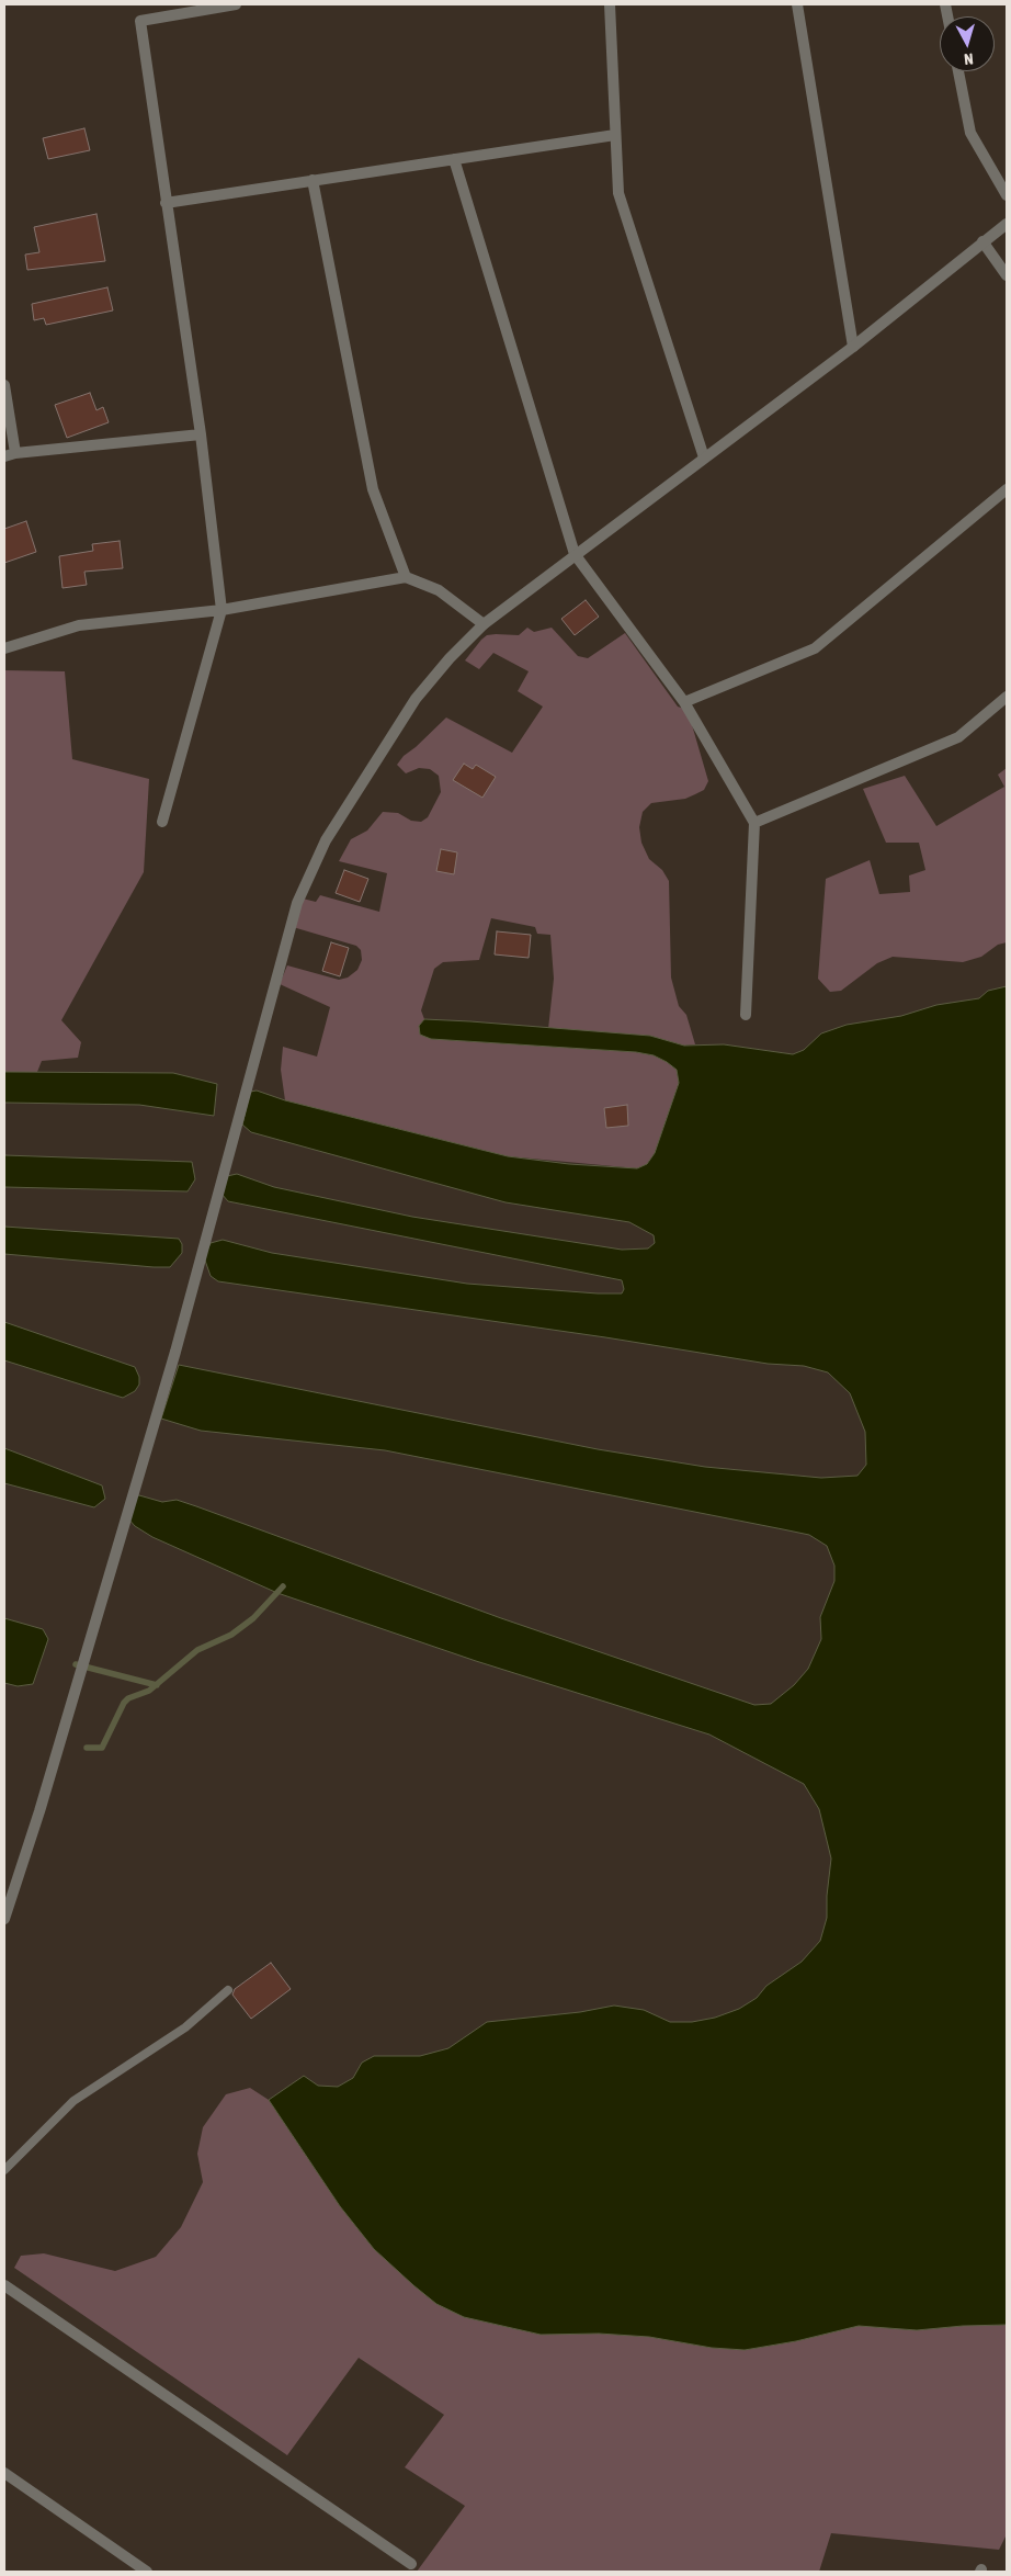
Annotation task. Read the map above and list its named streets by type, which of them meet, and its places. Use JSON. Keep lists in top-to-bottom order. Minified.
{"north":"bottom"}
